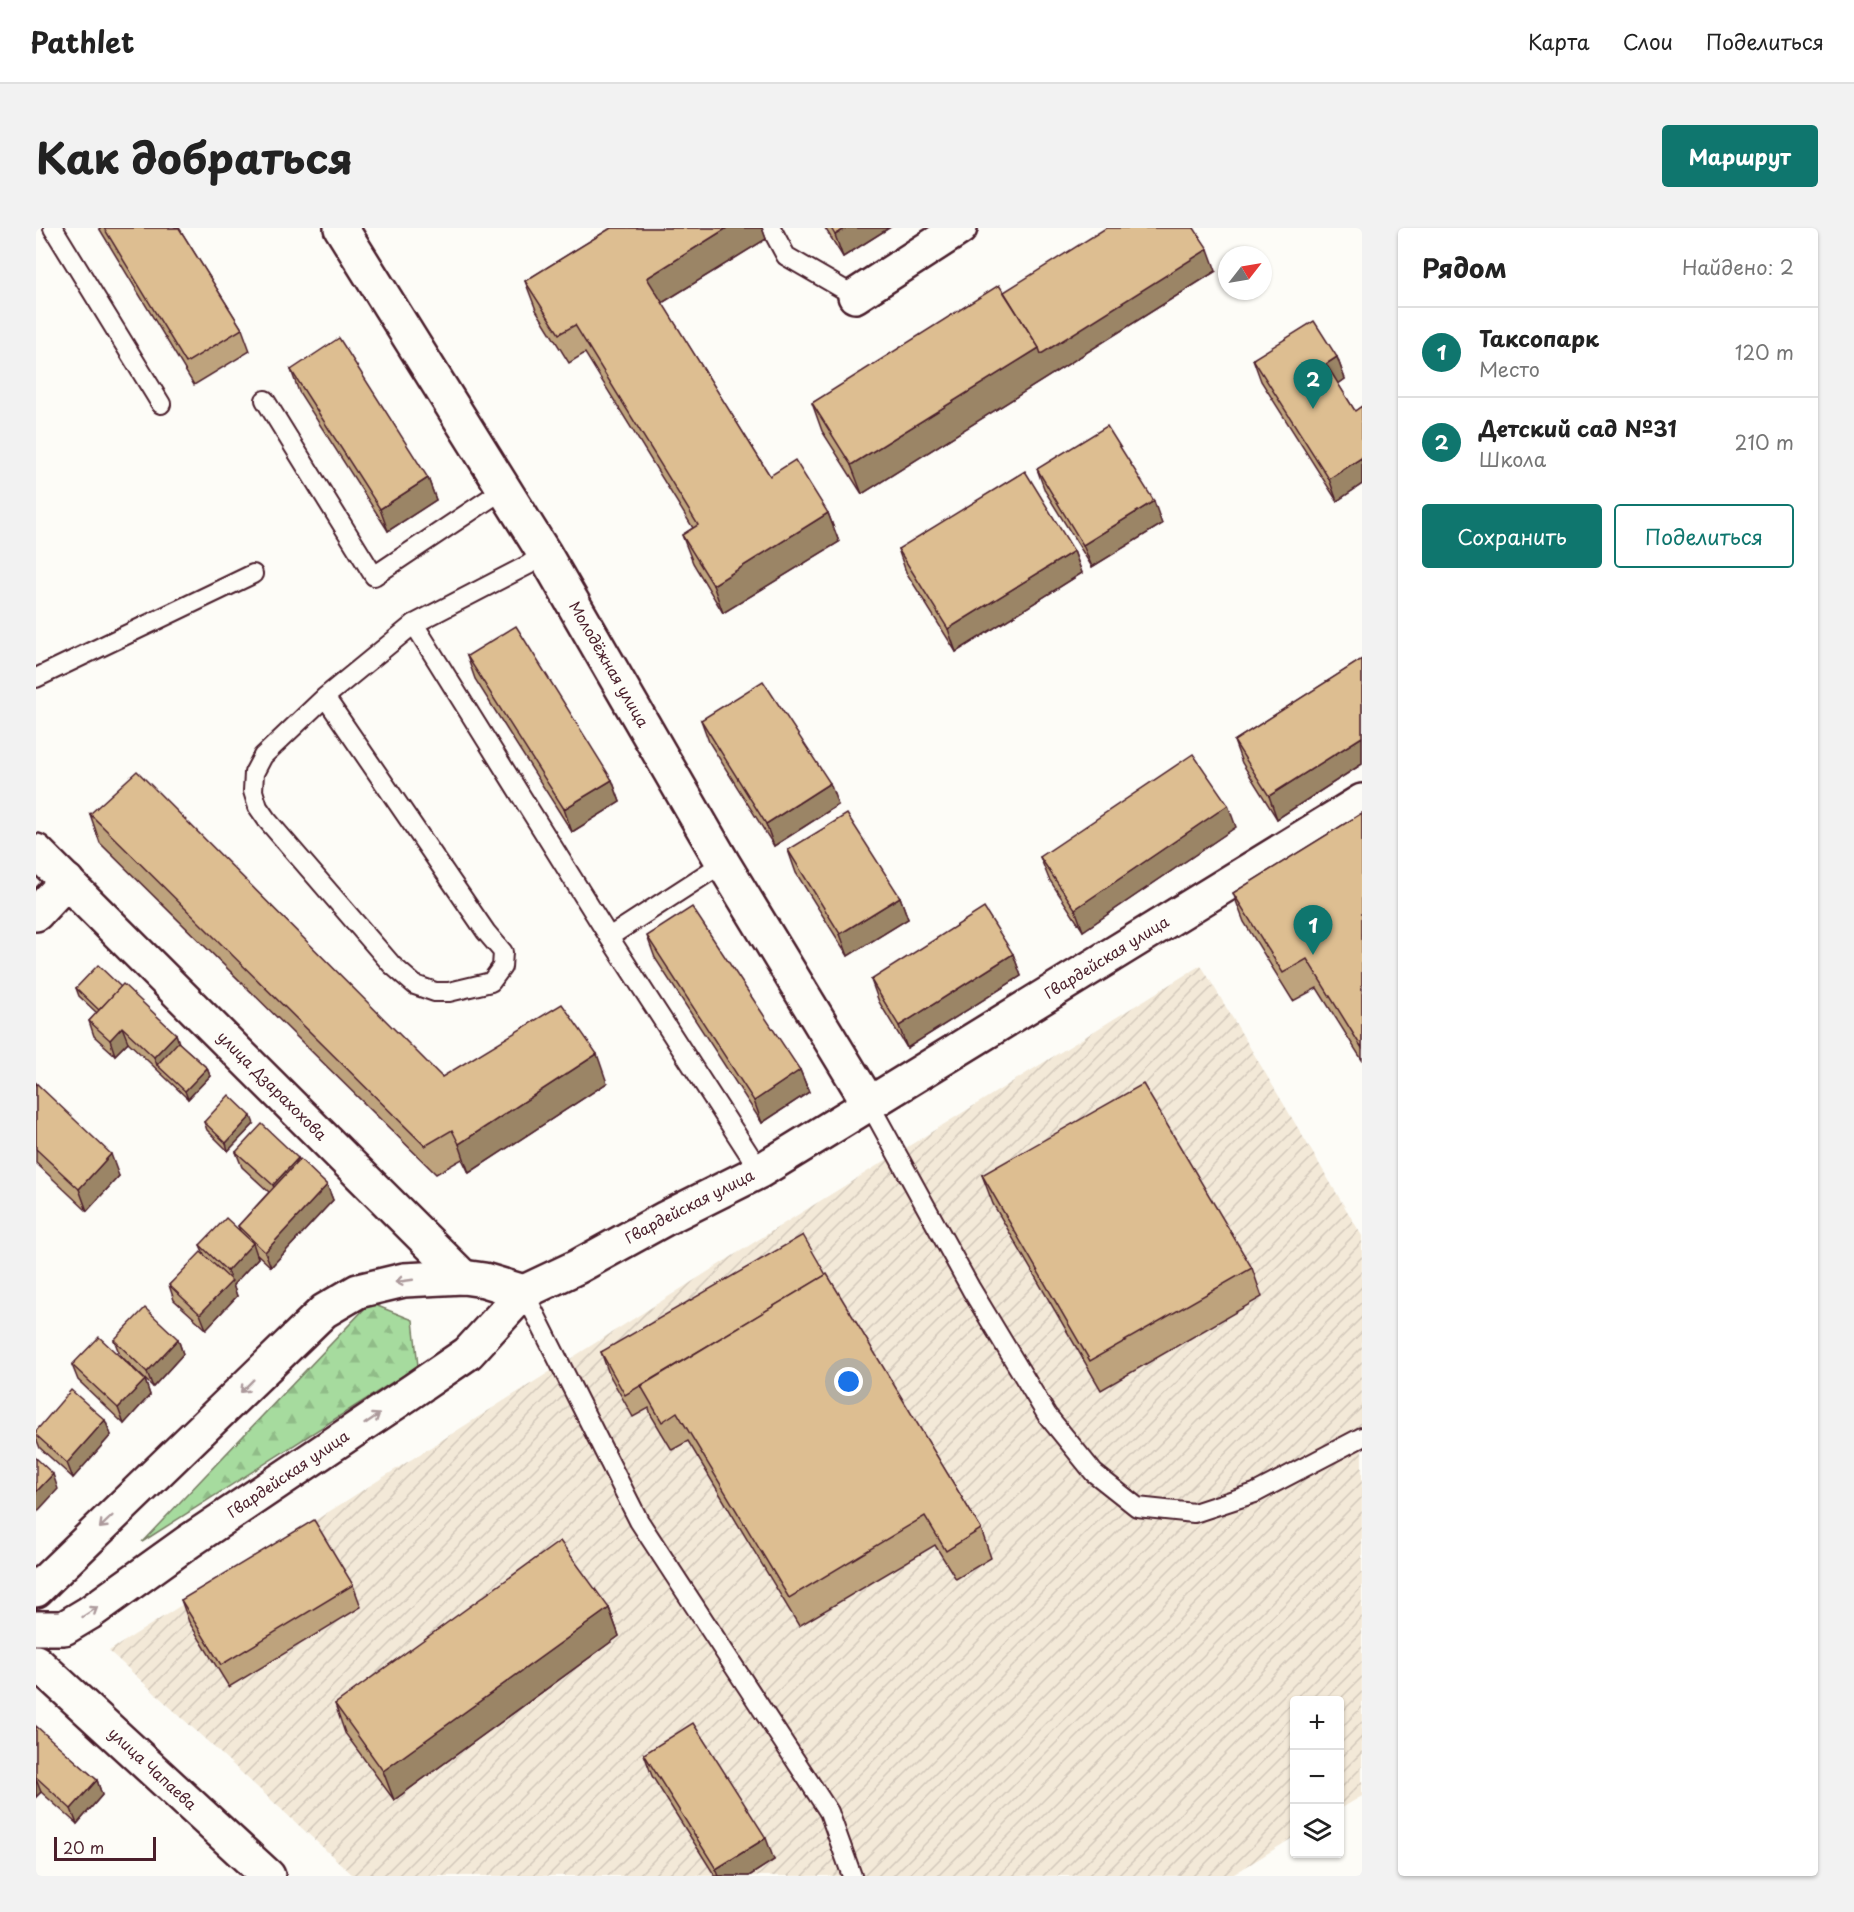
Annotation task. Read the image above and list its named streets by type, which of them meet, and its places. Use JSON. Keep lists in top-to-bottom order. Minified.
{"streets":{"street":["Молодёжная улица","Гвардейская улица","улица Дзарахохова","улица Чапаева"]},"crossings":[["Молодёжная улица","Гвардейская улица"]],"scale_bar":"20 m","north":"top right","page":{"header":"Pathlet","nav":["Карта","Слои","Поделиться"],"title":"Как добраться","buttons":["Маршрут",["Сохранить","Поделиться"]],"heading":["Рядом","Найдено: 2"],"list":[{"mark":"1","name":"Таксопарк","note":"Место","value":"120 m"},{"mark":"2","name":"Детский сад №31","note":"Школа","value":"210 m"}],"pins":["2","1"],"map_buttons":["+","−"],"scale":"20 m"}}
